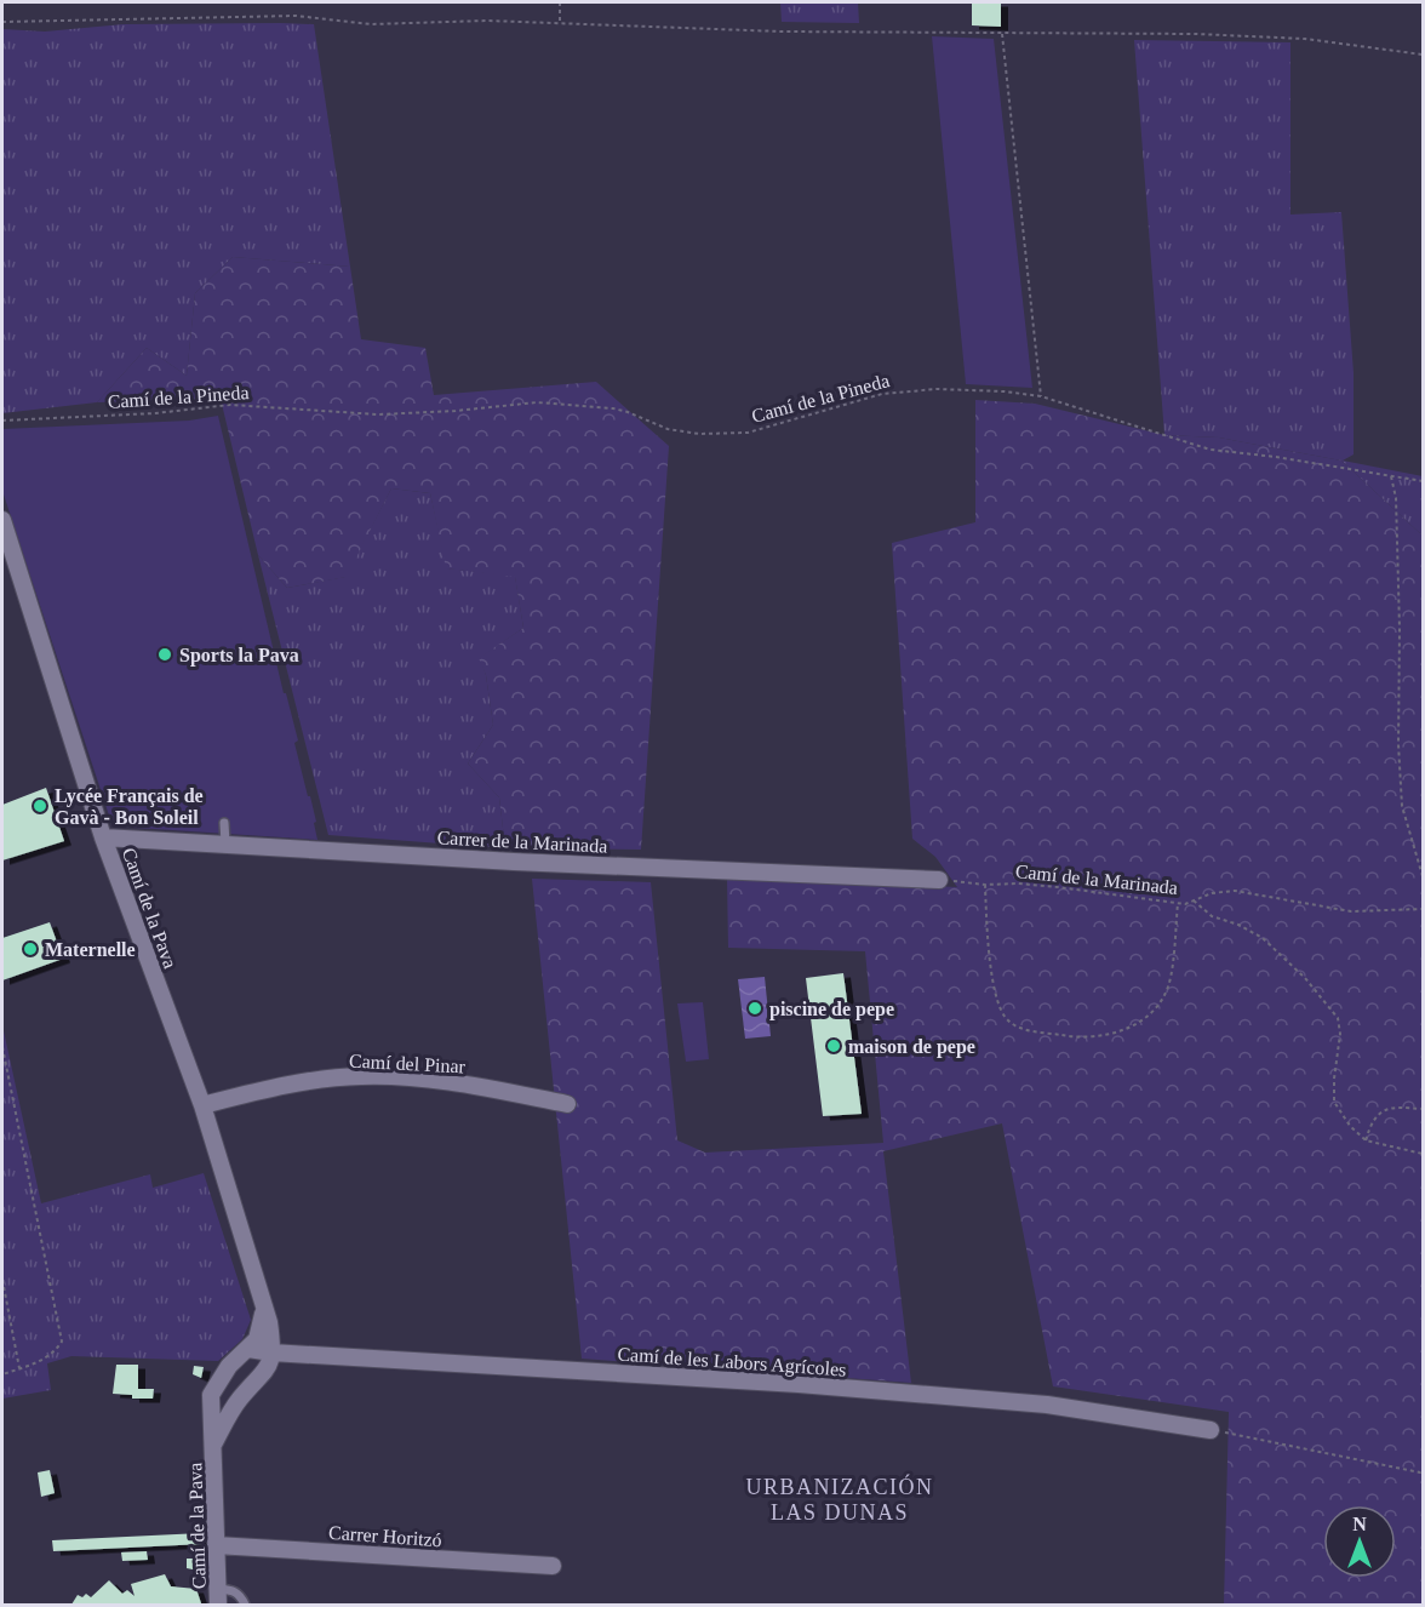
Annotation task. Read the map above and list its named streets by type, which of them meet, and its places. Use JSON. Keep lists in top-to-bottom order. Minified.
{"streets":{"street":["Carrer de la Marinada","Camí de la Pava","Camí del Pinar","Camí de les Labors Agrícoles","Carrer Horitzó"],"path":["Camí de la Pineda","Camí de la Marinada"]},"crossings":[["Carrer de la Marinada","Camí de la Marinada"],["Carrer de la Marinada","Camí de la Pava"],["Camí de la Pava","Camí del Pinar"],["Camí de la Pava","Camí de les Labors Agrícoles"],["Camí de la Pava","Carrer Horitzó"]],"districts":["URBANIZACIÓN LAS DUNAS"],"places":["Sports la Pava","Lycée Français de Gavà - Bon Soleil","Maternelle","piscine de pepe","maison de pepe"],"north":"top"}
